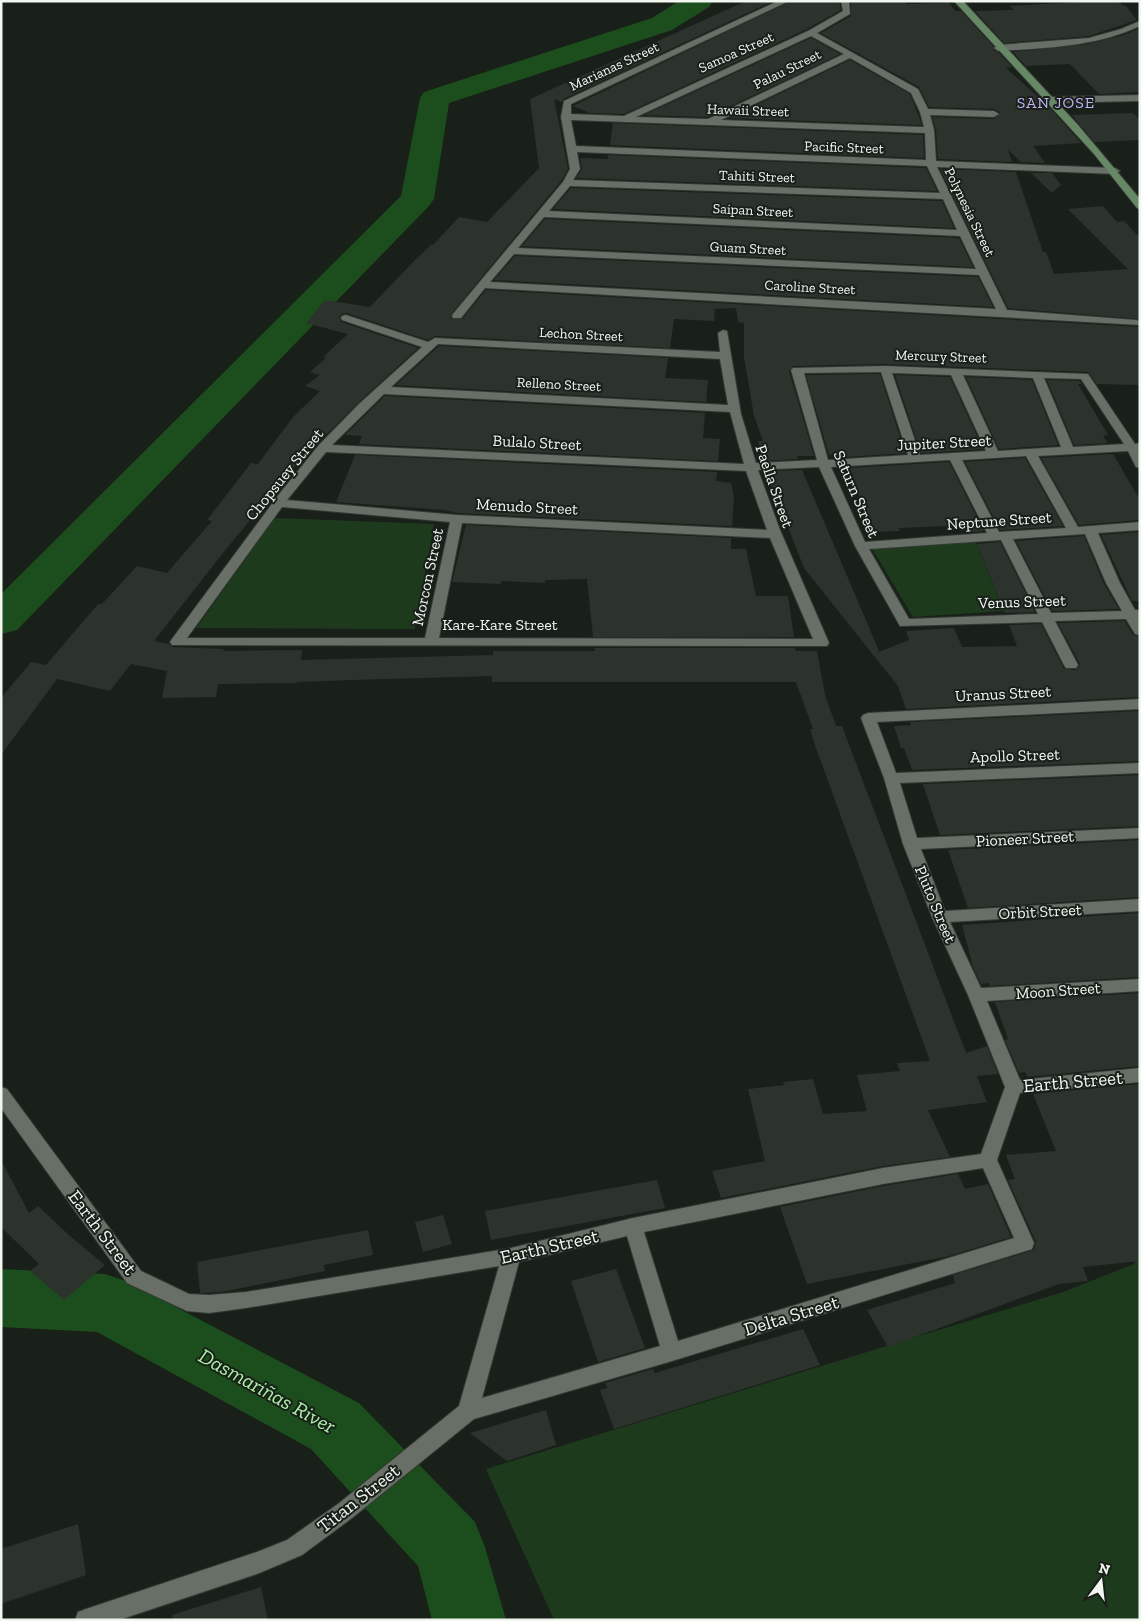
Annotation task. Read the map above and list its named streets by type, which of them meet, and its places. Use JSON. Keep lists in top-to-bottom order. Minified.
{"streets":{"street":["Samoa Street","Marianas Street","Palau Street","Hawaii Street","Pacific Street","Tahiti Street","Saipan Street","Polynesia Street","Guam Street","Caroline Street","Lechon Street","Mercury Street","Relleno Street","Bulalo Street","Jupiter Street","Chopsuey Street","Paella Street","Saturn Street","Menudo Street","Neptune Street","Morcon Street","Venus Street","Kare-Kare Street","Uranus Street","Apollo Street","Pioneer Street","Pluto Street","Orbit Street","Moon Street","Earth Street","Delta Street","Titan Street"]},"crossings":[["Samoa Street","Hawaii Street"],["Samoa Street","Polynesia Street"],["Marianas Street","Hawaii Street"],["Marianas Street","Pacific Street"],["Marianas Street","Tahiti Street"],["Marianas Street","Saipan Street"],["Marianas Street","Guam Street"],["Marianas Street","Caroline Street"],["Palau Street","Hawaii Street"],["Palau Street","Polynesia Street"],["Hawaii Street","Polynesia Street"],["Pacific Street","Polynesia Street"],["Tahiti Street","Polynesia Street"],["Saipan Street","Polynesia Street"],["Polynesia Street","Guam Street"],["Polynesia Street","Caroline Street"],["Lechon Street","Chopsuey Street"],["Lechon Street","Paella Street"],["Mercury Street","Jupiter Street"],["Mercury Street","Saturn Street"],["Relleno Street","Chopsuey Street"],["Relleno Street","Paella Street"],["Bulalo Street","Jupiter Street"],["Bulalo Street","Chopsuey Street"],["Bulalo Street","Paella Street"],["Jupiter Street","Paella Street"],["Jupiter Street","Saturn Street"],["Chopsuey Street","Menudo Street"],["Chopsuey Street","Kare-Kare Street"],["Paella Street","Menudo Street"],["Paella Street","Kare-Kare Street"],["Saturn Street","Neptune Street"],["Saturn Street","Venus Street"],["Menudo Street","Morcon Street"],["Morcon Street","Kare-Kare Street"],["Uranus Street","Pluto Street"],["Apollo Street","Pluto Street"],["Pioneer Street","Pluto Street"],["Pluto Street","Orbit Street"],["Pluto Street","Moon Street"],["Pluto Street","Earth Street"],["Earth Street","Delta Street"],["Delta Street","Titan Street"]],"districts":["SAN JOSE"],"water":["Dasmariñas River"],"north":"top"}
